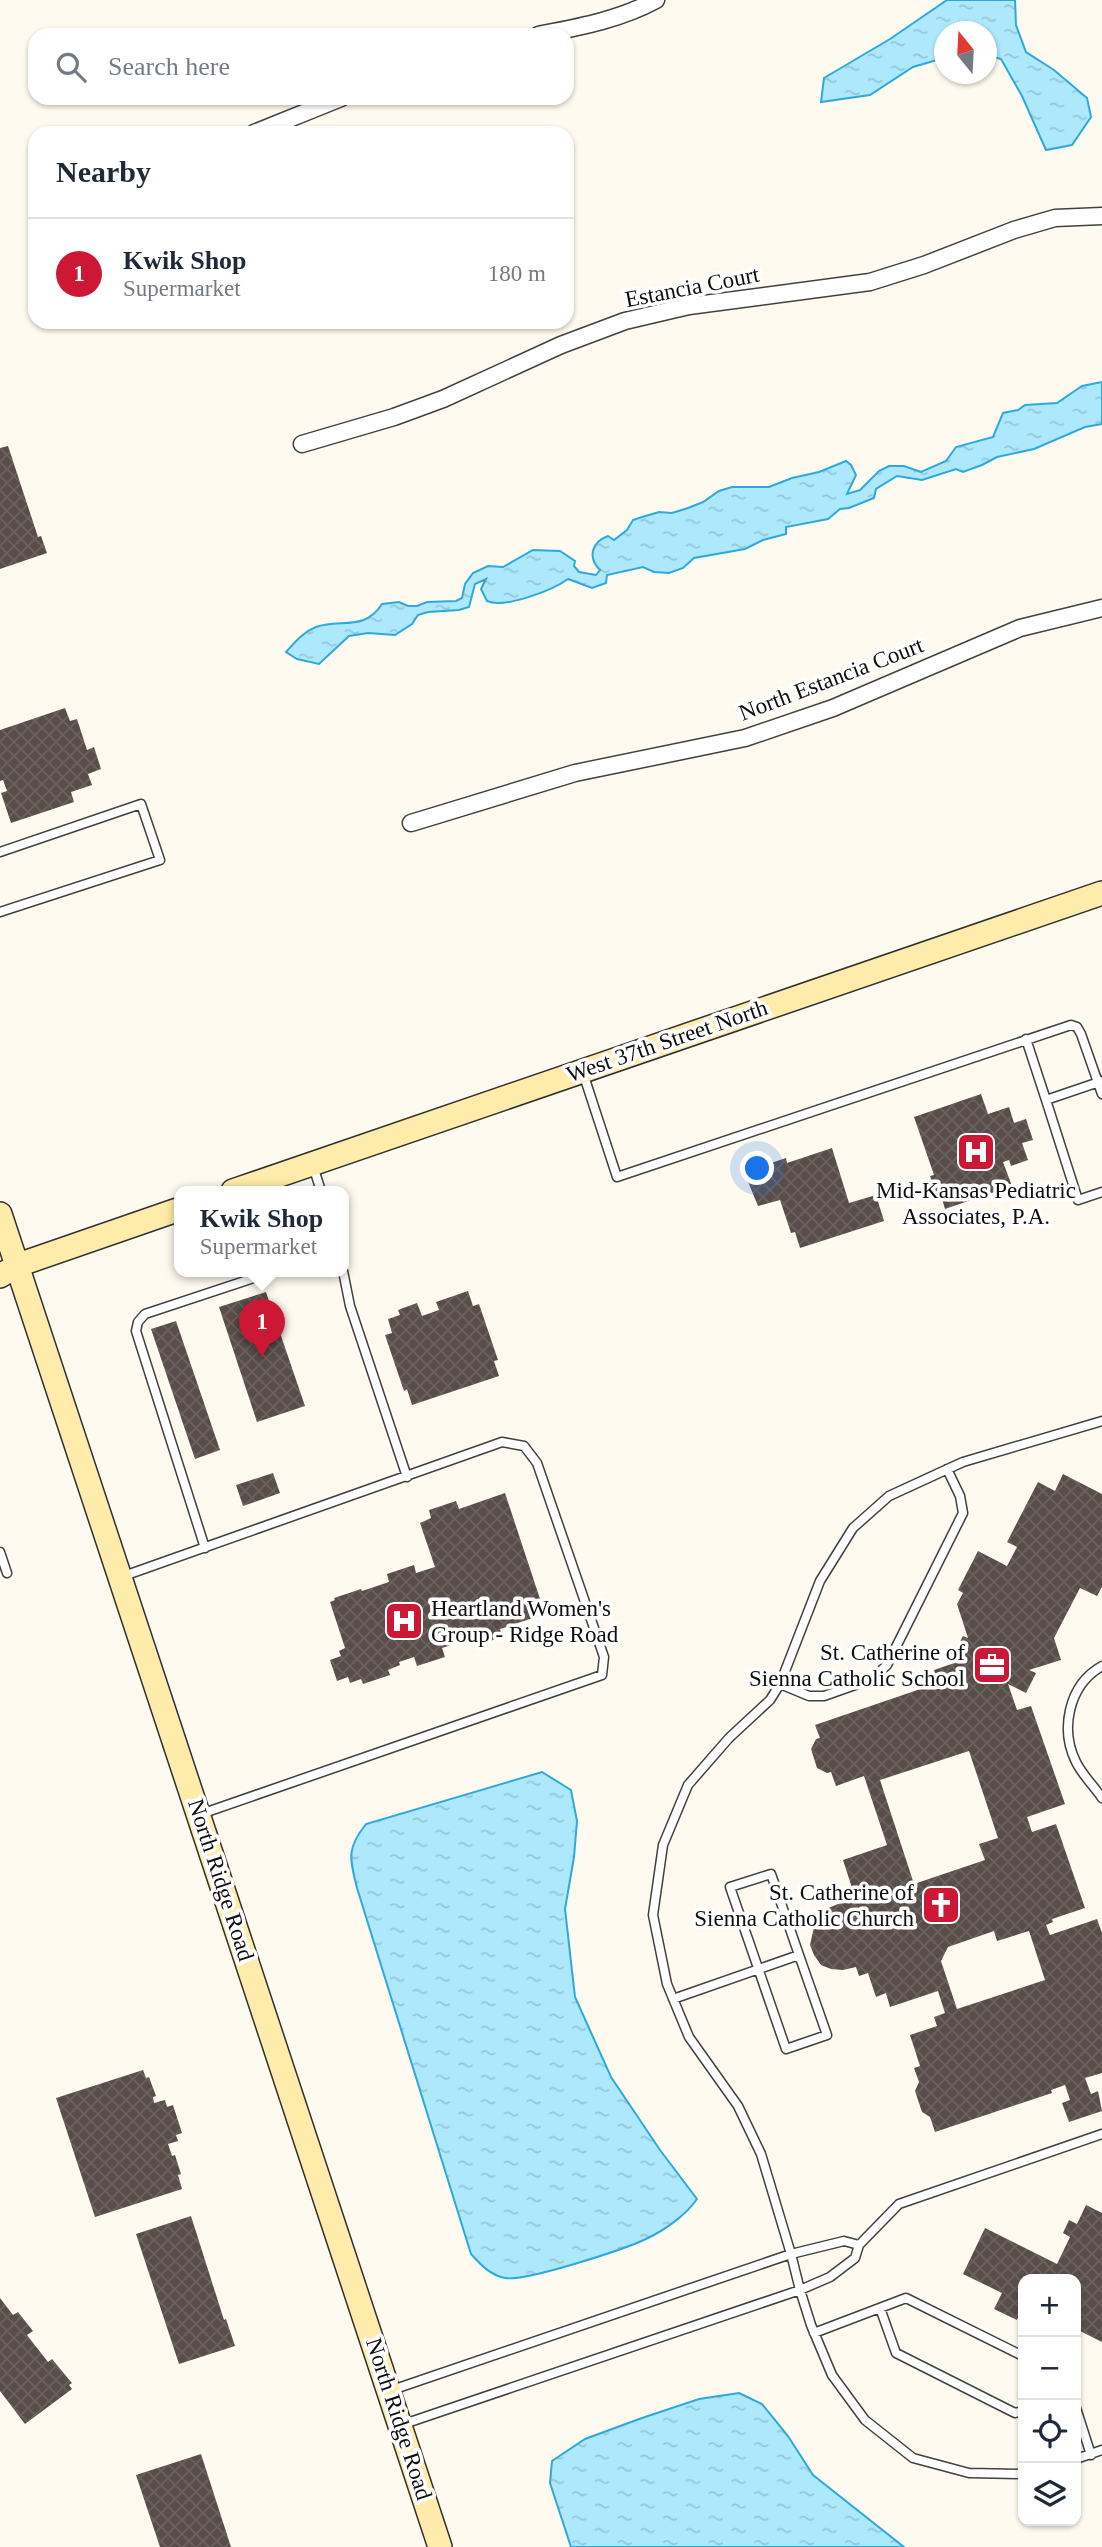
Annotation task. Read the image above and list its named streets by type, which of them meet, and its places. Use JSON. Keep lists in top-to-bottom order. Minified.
{"streets":{"main road":["West 37th Street North","North Ridge Road"],"street":["Estancia Court","North Estancia Court"]},"places":{"hospital":["Mid-Kansas Pediatric Associates, P.A.","Heartland Women's Group - Ridge Road"],"office":["St. Catherine of Sienna Catholic School"],"church":["St. Catherine of Sienna Catholic Church"]},"north":"top","page":{"search":"Search here","heading":"Nearby","list":[{"mark":"1","name":"Kwik Shop","note":"Supermarket","value":"180 m"}],"popup":["Kwik Shop","Supermarket"],"pins":"1","map_buttons":["+","−"]}}
